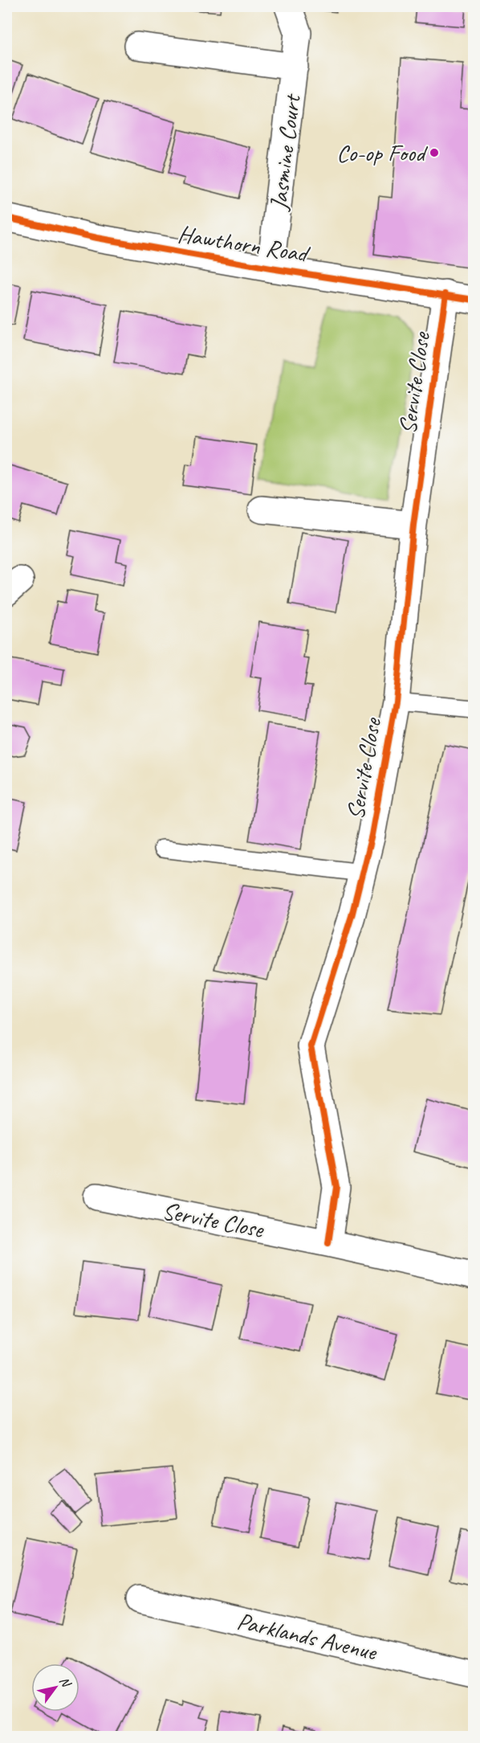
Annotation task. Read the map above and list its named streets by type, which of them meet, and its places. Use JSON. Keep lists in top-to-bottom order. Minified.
{"streets":{"street":["Jasmine Court","Hawthorn Road","Servite Close","Parklands Avenue"]},"crossings":[["Jasmine Court","Hawthorn Road"],["Hawthorn Road","Servite Close"]],"places":["Co-op Food"],"north":"top right"}
